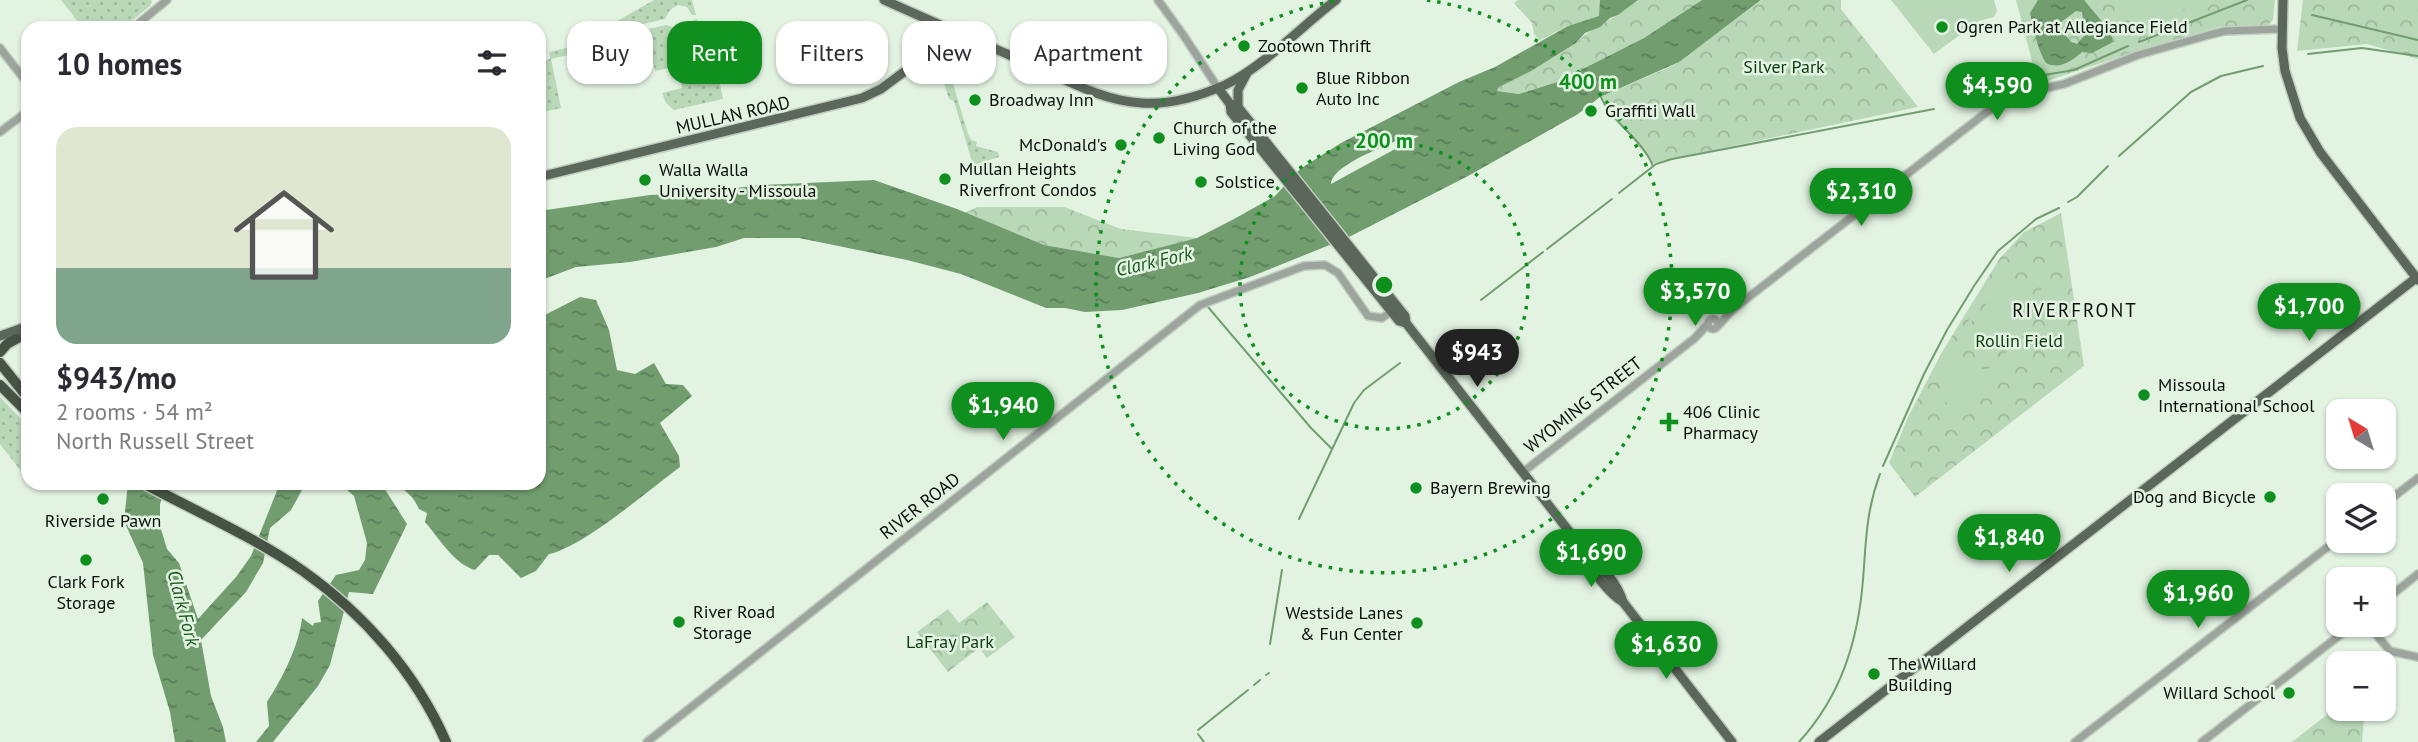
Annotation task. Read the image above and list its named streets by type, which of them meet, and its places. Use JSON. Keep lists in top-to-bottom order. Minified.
{"streets":{"main road":["MULLAN ROAD"],"street":["WYOMING STREET","RIVER ROAD"]},"districts":["RIVERFRONT"],"water":["Clark Fork"],"parks":["Silver Park","Rollin Field","LaFray Park"],"places":{"other":["Ogren Park at Allegiance Field","Zootown Thrift","Blue Ribbon Auto Inc","Broadway Inn","Graffiti Wall","Church of the Living God","McDonald's","Mullan Heights Riverfront Condos","Walla Walla University - Missoula","Solstice","Missoula International School","Bayern Brewing","Dog and Bicycle","Riverside Pawn","Clark Fork Storage","River Road Storage","Westside Lanes & Fun Center","The Willard Building","Willard School"],"health":["406 Clinic Pharmacy"]},"north":"top left","page":{"chip":["Buy","Rent","Filters","New","Apartment"],"heading":"10 homes","price":["$4,590","$2,310","$3,570","$1,700","$943","$1,940","$1,840","$1,690","$1,960","$1,630"],"list":[{"name":"$943/mo","note":"2 rooms · 54 m² · North Russell Street"}],"map_buttons":["+","−"]},"rings":["400 m","200 m"]}
